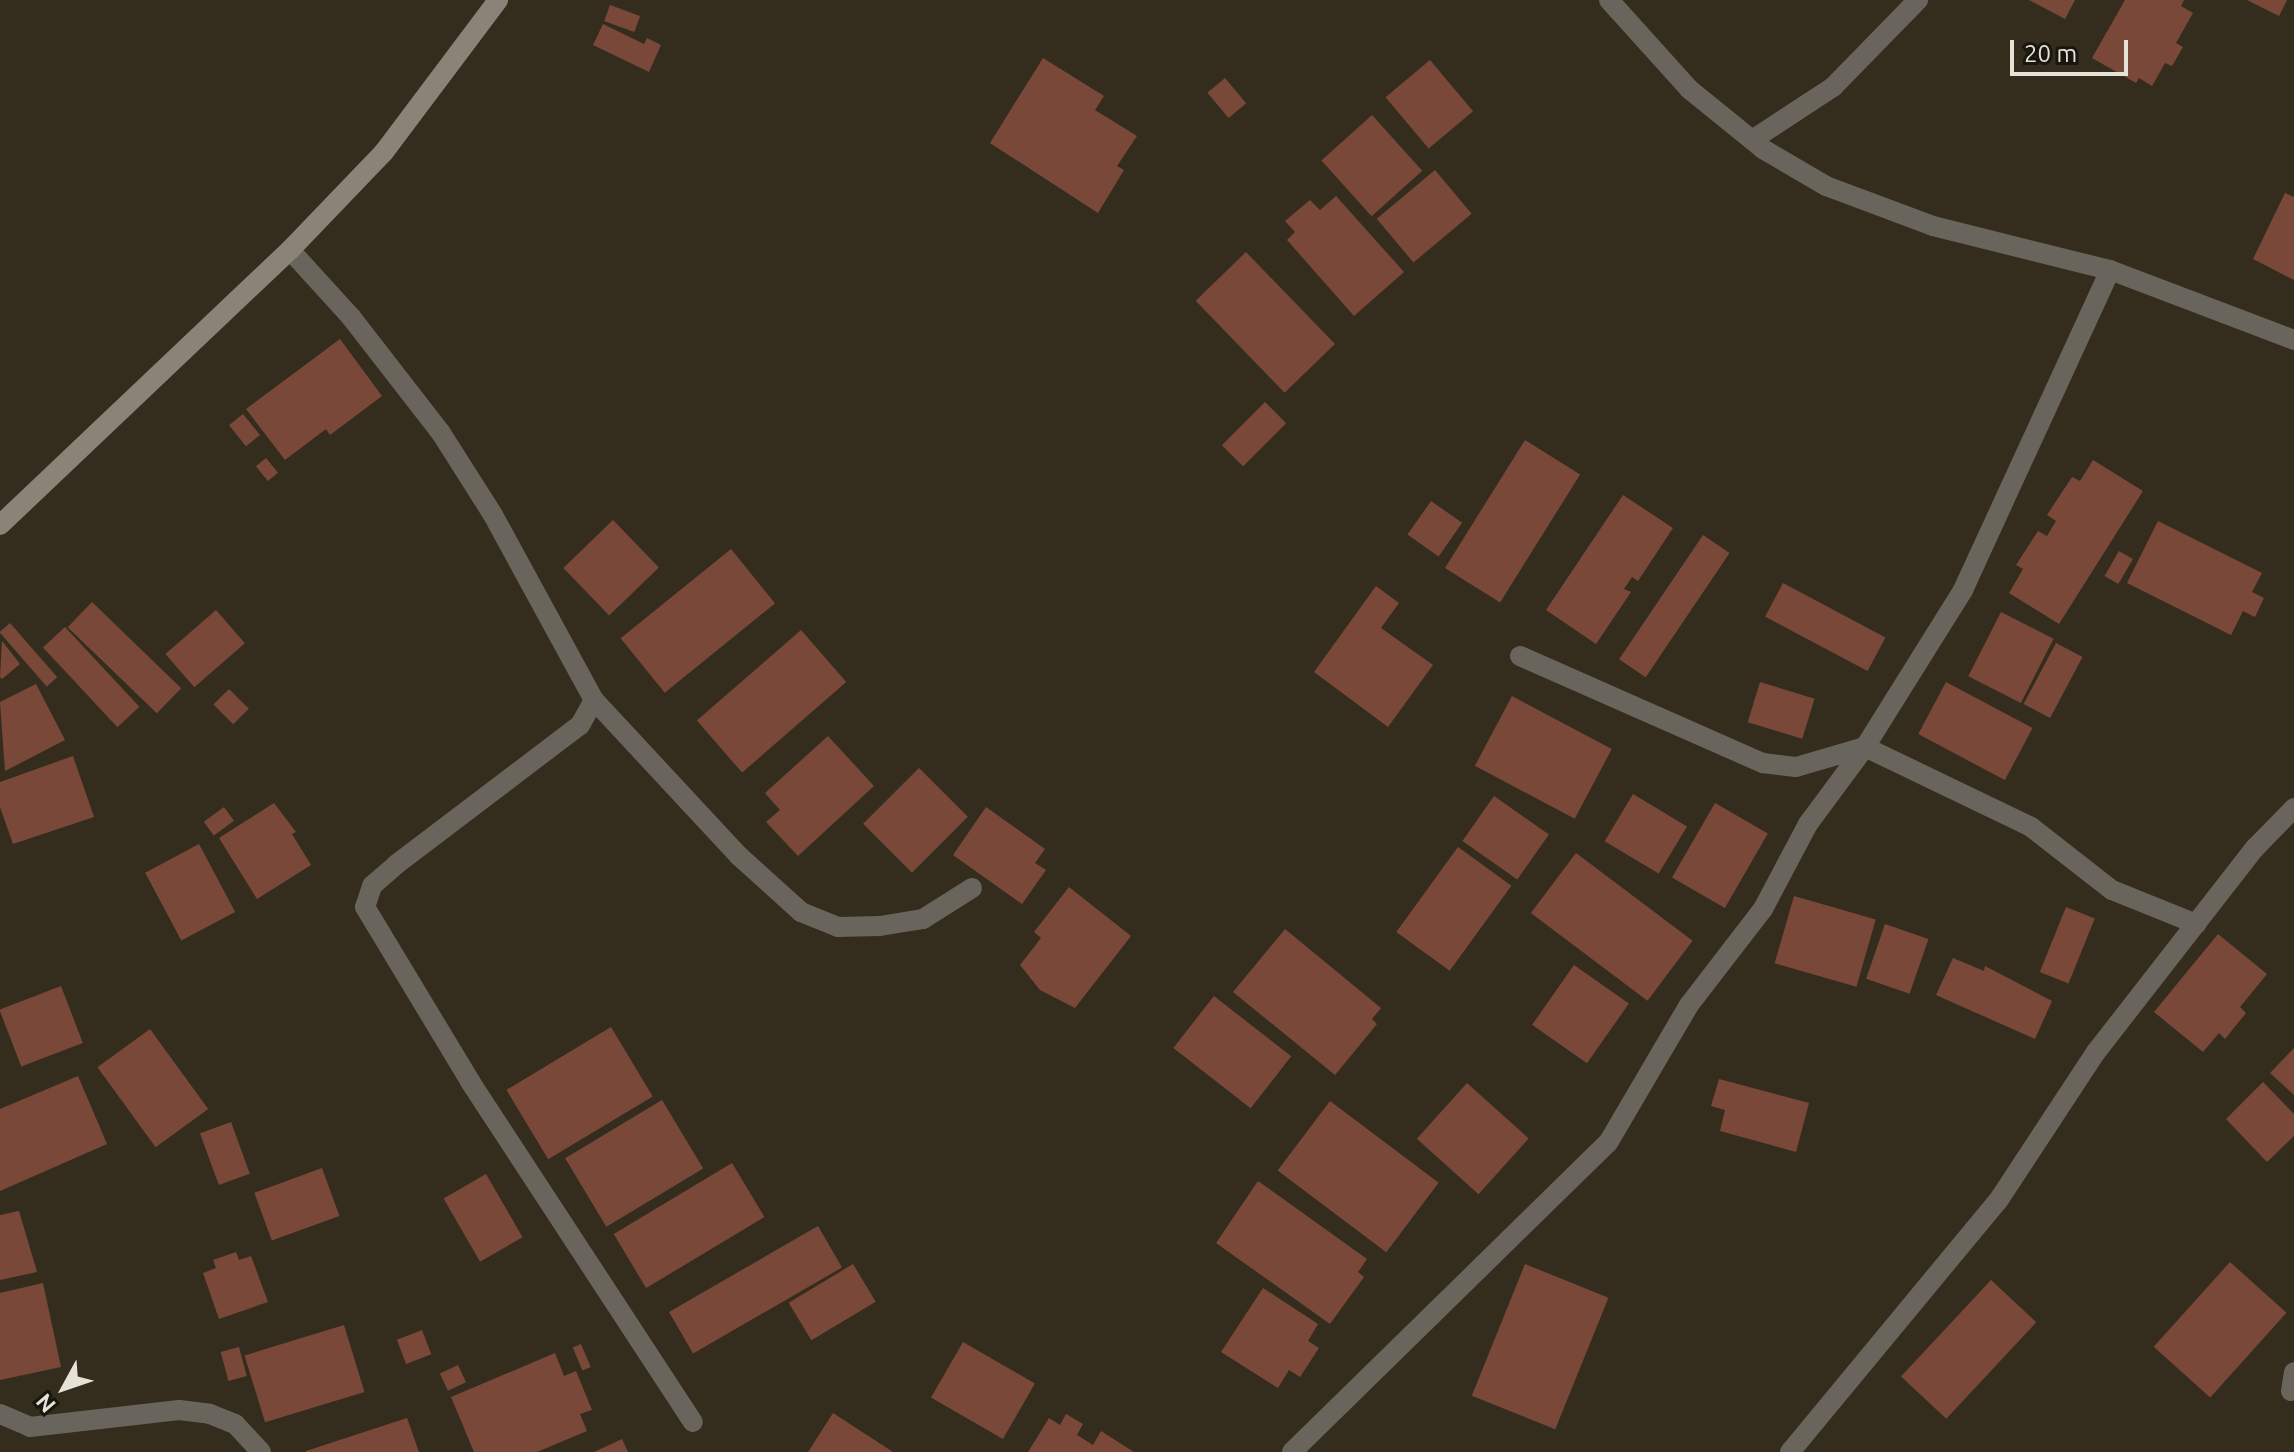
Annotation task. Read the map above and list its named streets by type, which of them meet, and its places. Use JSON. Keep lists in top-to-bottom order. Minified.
{"scale_bar":"20 m","north":"bottom left"}
